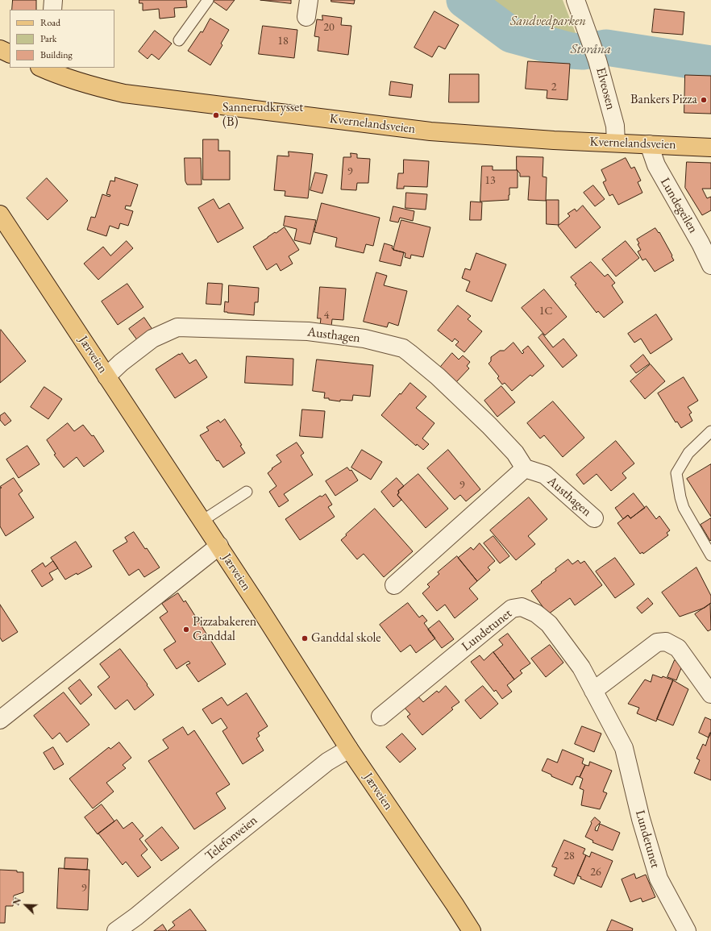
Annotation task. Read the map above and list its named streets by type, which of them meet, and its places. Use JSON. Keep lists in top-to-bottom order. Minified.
{"streets":{"main road":["Kvernelandsveien","Jærveien"],"street":["Elveosen","Lundegeilen","Austhagen","Lundetunet","Telefonveien"]},"crossings":[["Elveosen","Kvernelandsveien"],["Kvernelandsveien","Lundegeilen"],["Austhagen","Jærveien"],["Jærveien","Telefonveien"]],"water":["Storåna"],"parks":["Sandvedparken"],"places":["Bankers Pizza","Sannerudkrysset (B)","Pizzabakeren Ganddal","Ganddal skole"],"house_numbers":["20","18","2","9","13","1C","4","9","28","26","9"],"legend":["Road","Park","Building"],"north":"top left"}
